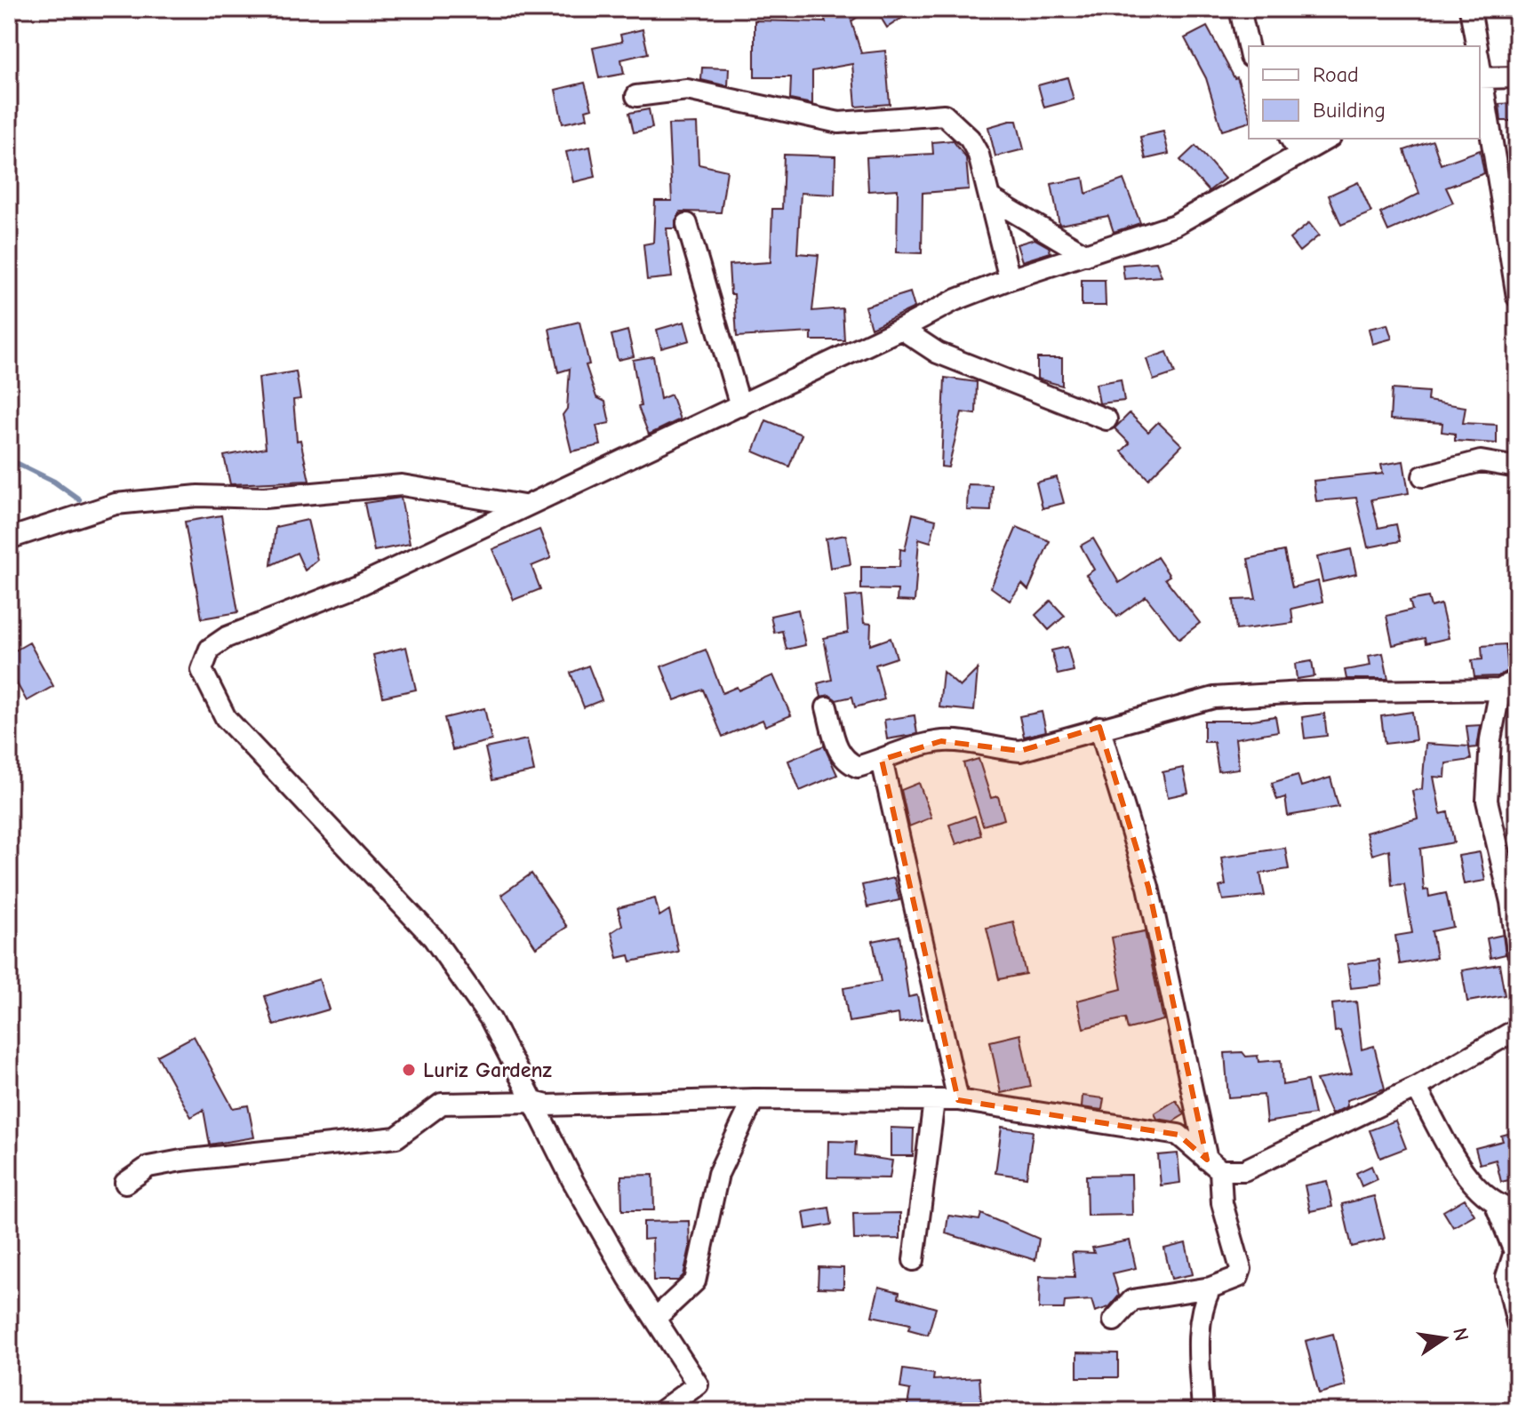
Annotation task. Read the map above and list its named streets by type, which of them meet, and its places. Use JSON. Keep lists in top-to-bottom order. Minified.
{"places":["Luriz Gardenz"],"legend":["Road","Building"],"north":"right"}
